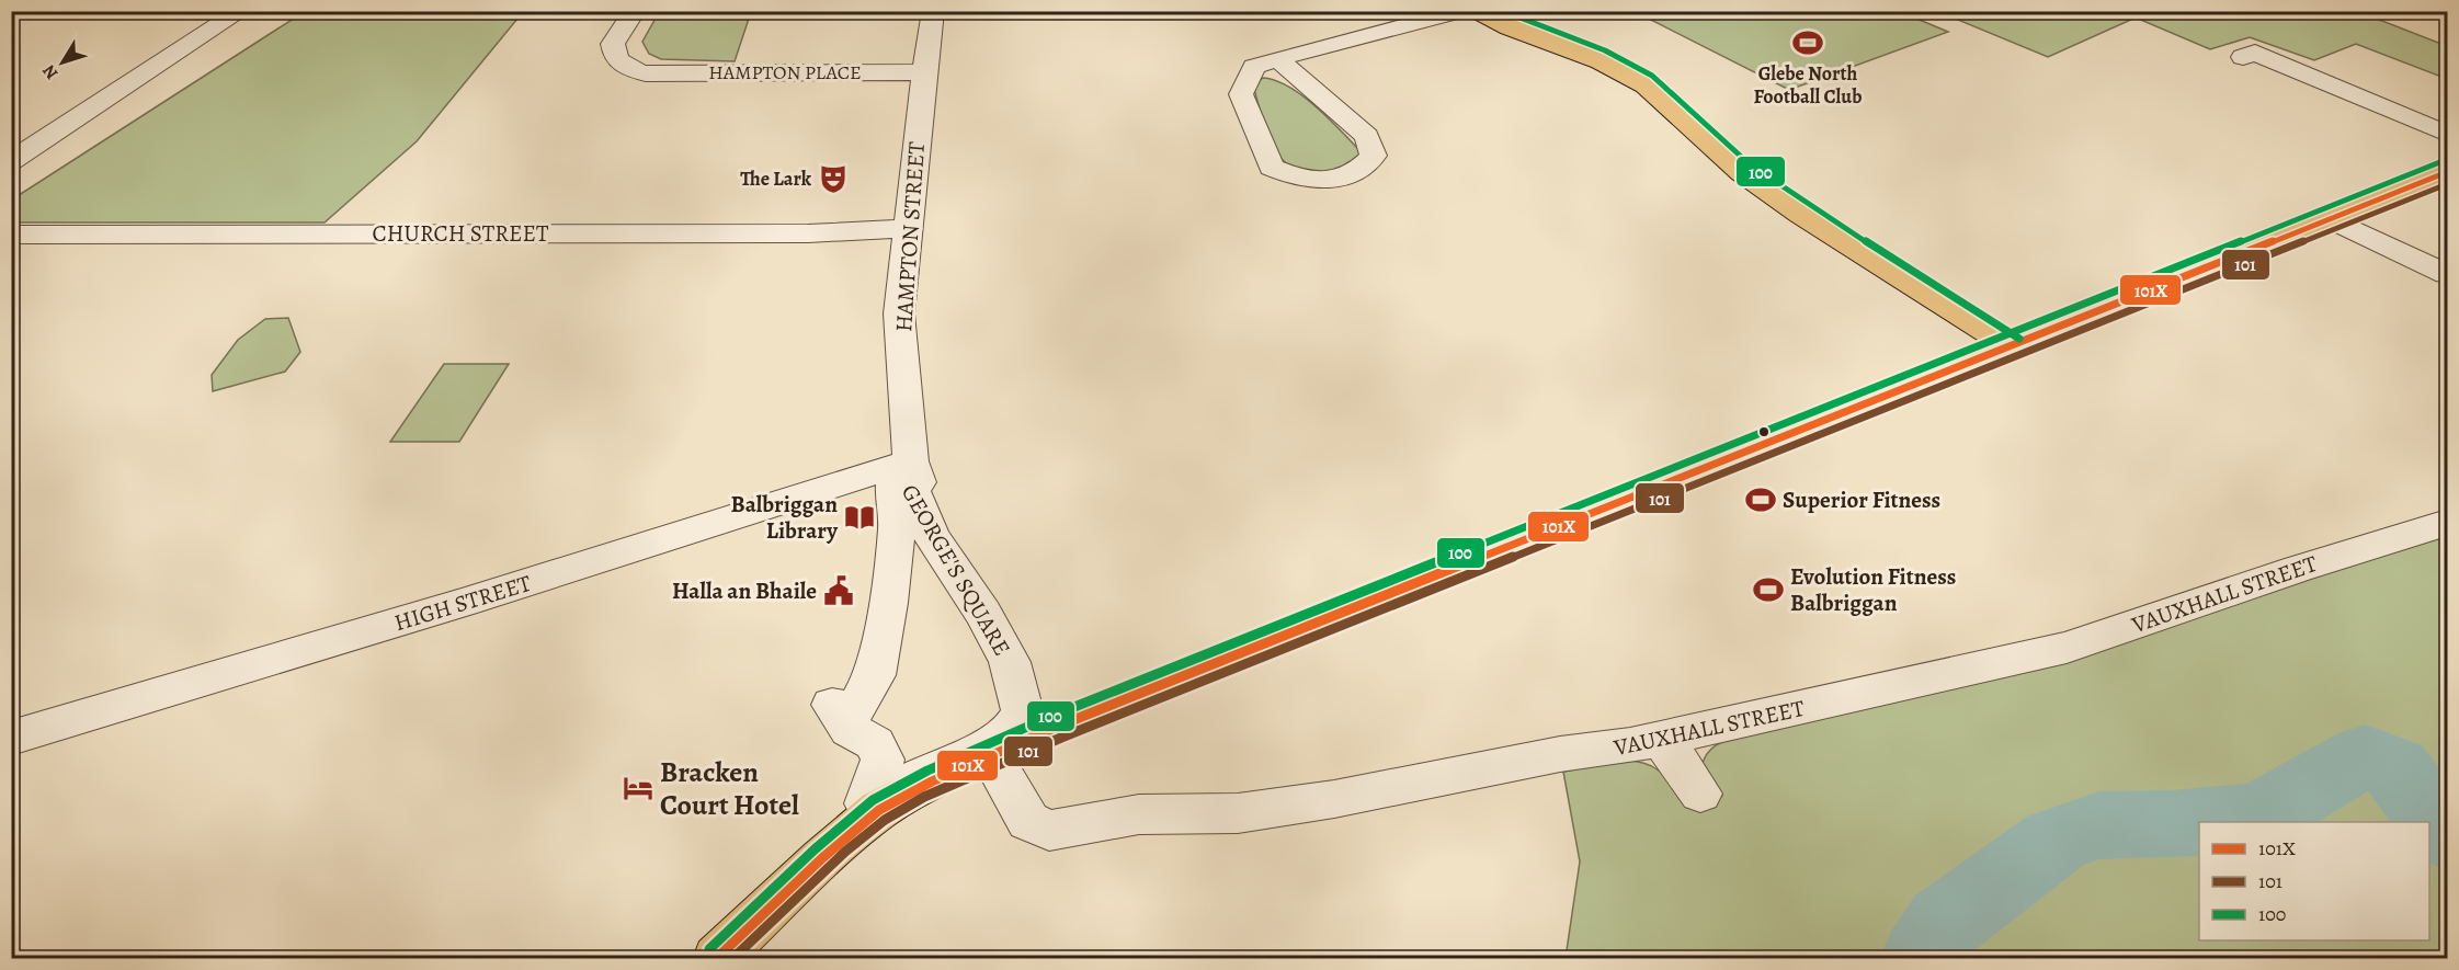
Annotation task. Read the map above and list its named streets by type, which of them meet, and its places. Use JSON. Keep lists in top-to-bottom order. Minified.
{"streets":{"street":["HAMPTON PLACE","CHURCH STREET","HAMPTON STREET","GEORGE'S SQUARE","VAUXHALL STREET","HIGH STREET"]},"crossings":[["HAMPTON PLACE","HAMPTON STREET"],["CHURCH STREET","HAMPTON STREET"],["HAMPTON STREET","GEORGE'S SQUARE"],["HAMPTON STREET","HIGH STREET"],["GEORGE'S SQUARE","HIGH STREET"]],"places":{"sports":["Glebe North Football Club","Superior Fitness","Evolution Fitness Balbriggan"],"theatre":["The Lark"],"library":["Balbriggan Library"],"public building":["Halla an Bhaile"],"hotel":["Bracken Court Hotel"]},"lines":["transit line 100","transit line 101X","transit line 101"],"legend":["101X","101","100"],"north":"bottom left"}
